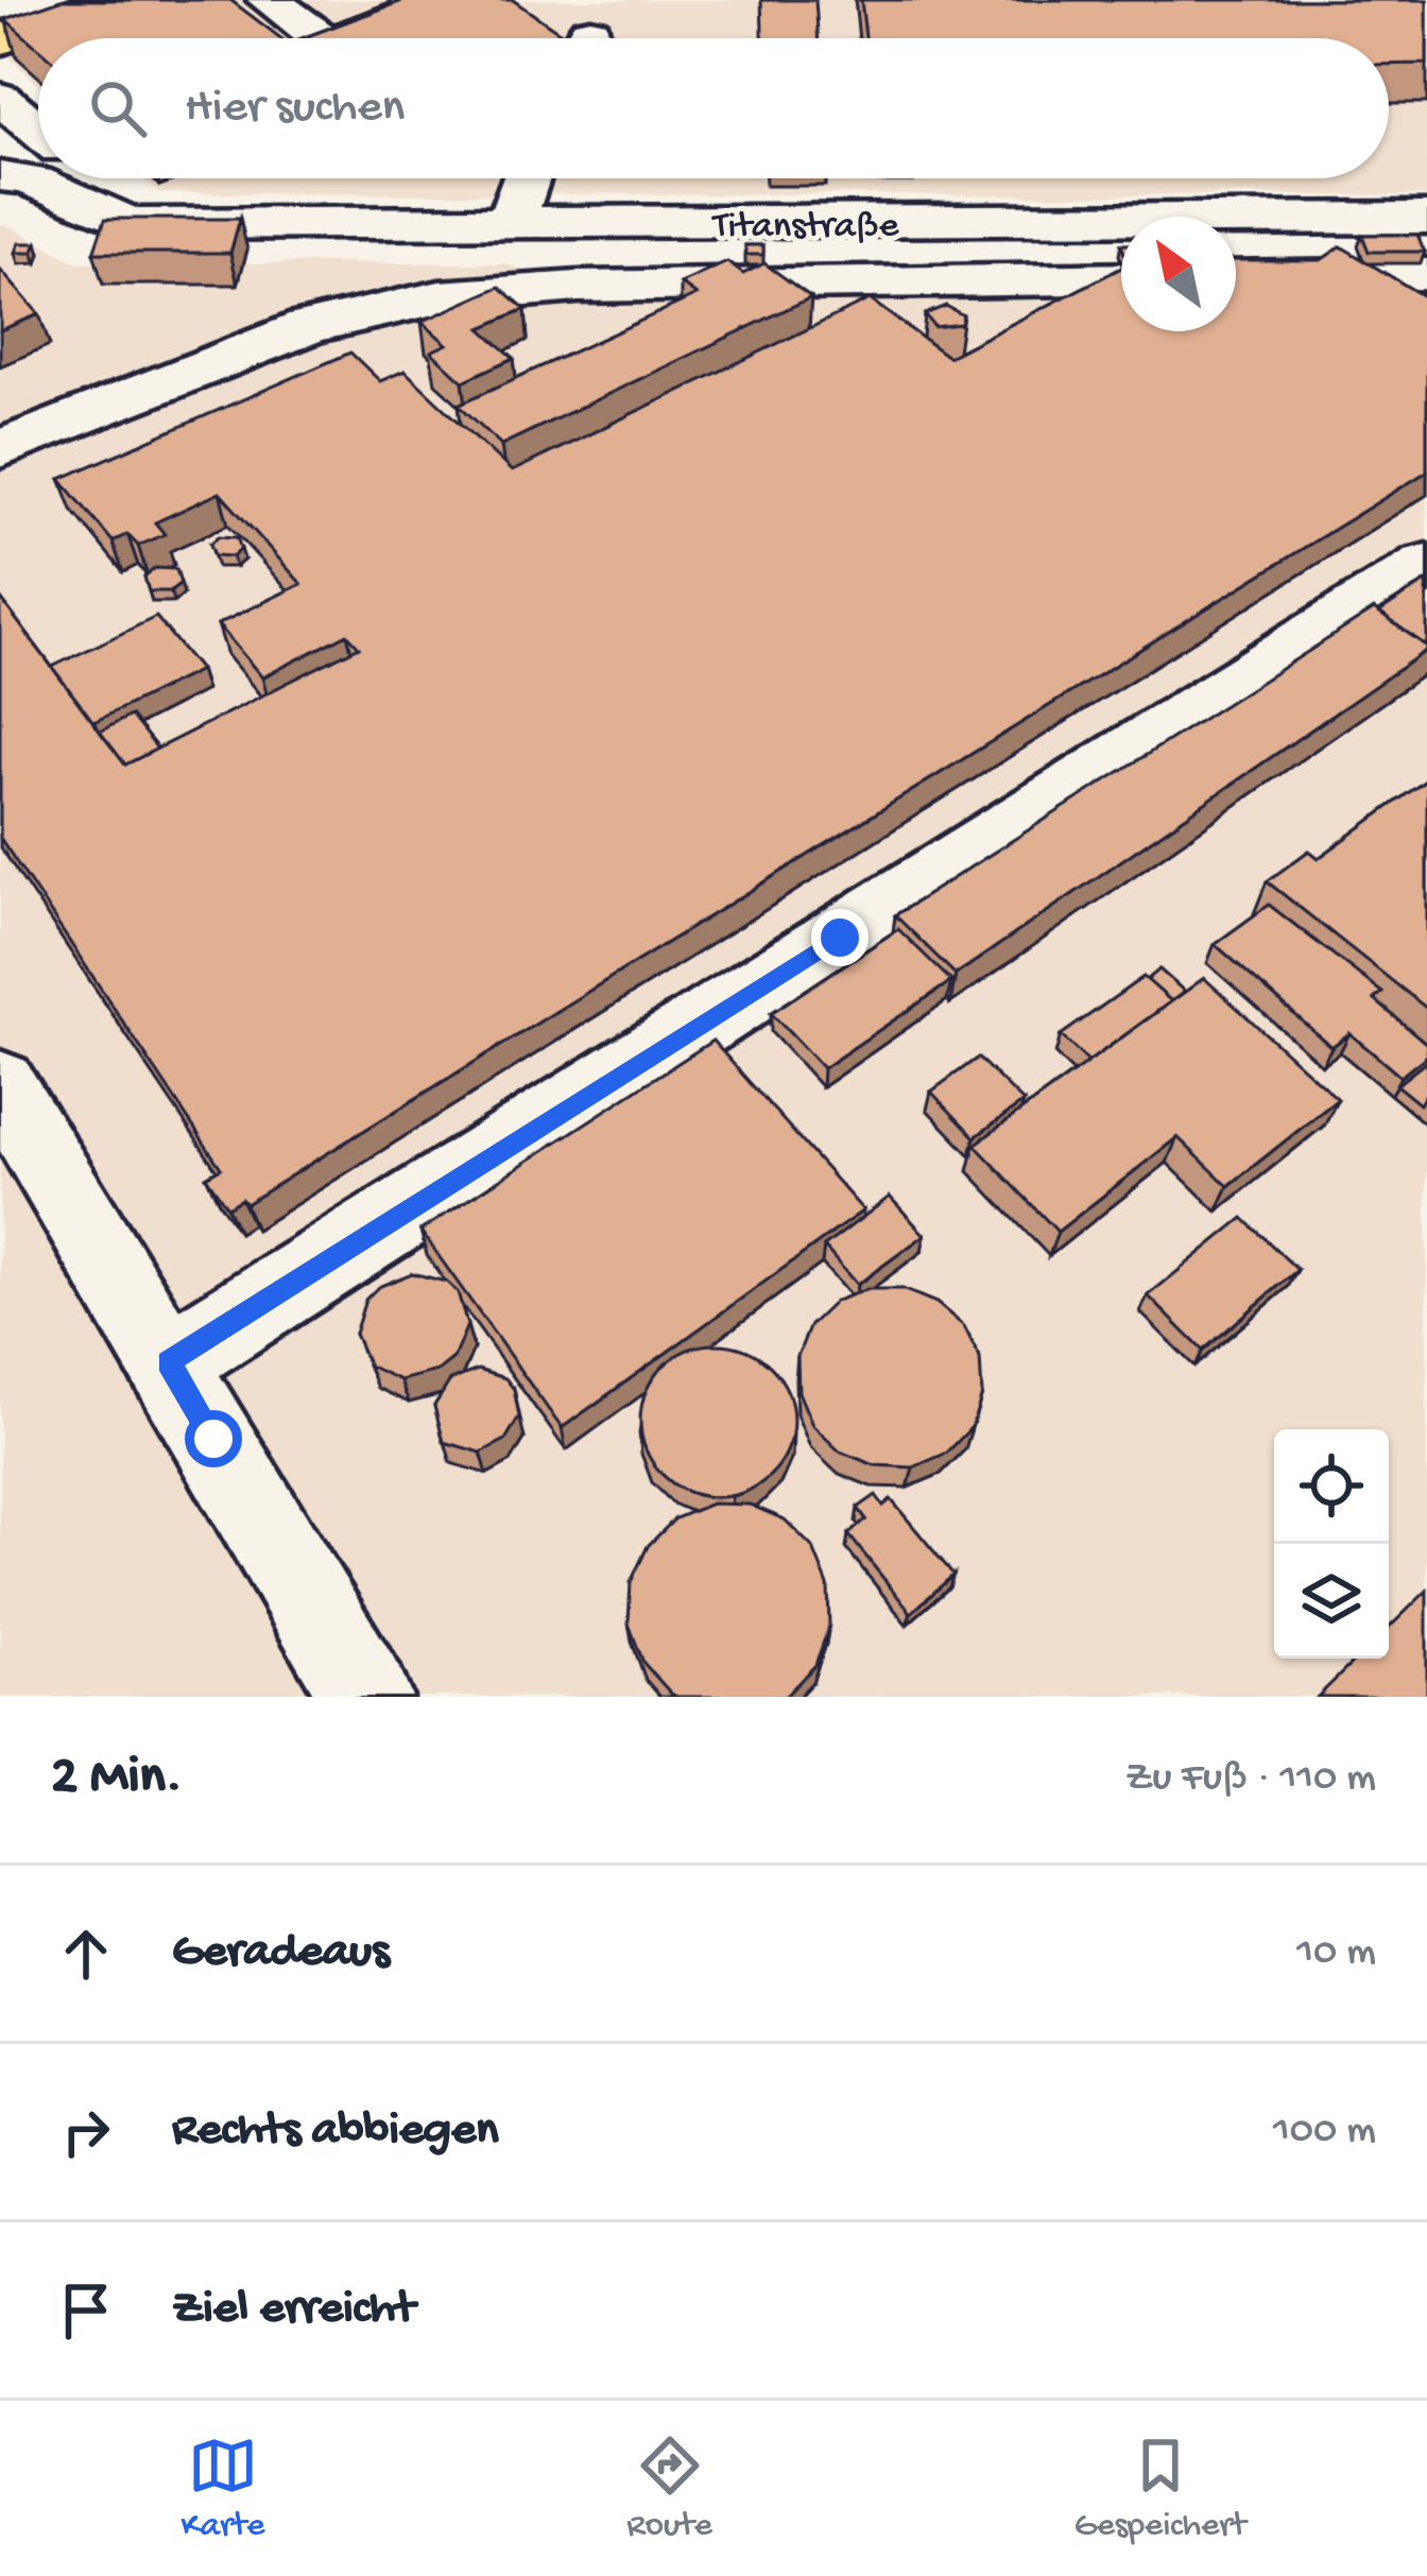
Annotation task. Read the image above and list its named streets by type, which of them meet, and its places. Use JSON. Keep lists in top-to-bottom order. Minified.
{"streets":{"street":["Titanstraße"]},"north":"top left","page":{"search":"Hier suchen","heading":["2 Min.","Zu Fuß · 110 m"],"list":[["Geradeaus","10 m"],["Rechts abbiegen","100 m"],"Ziel erreicht"],"nav":["Karte","Route","Gespeichert"]}}
